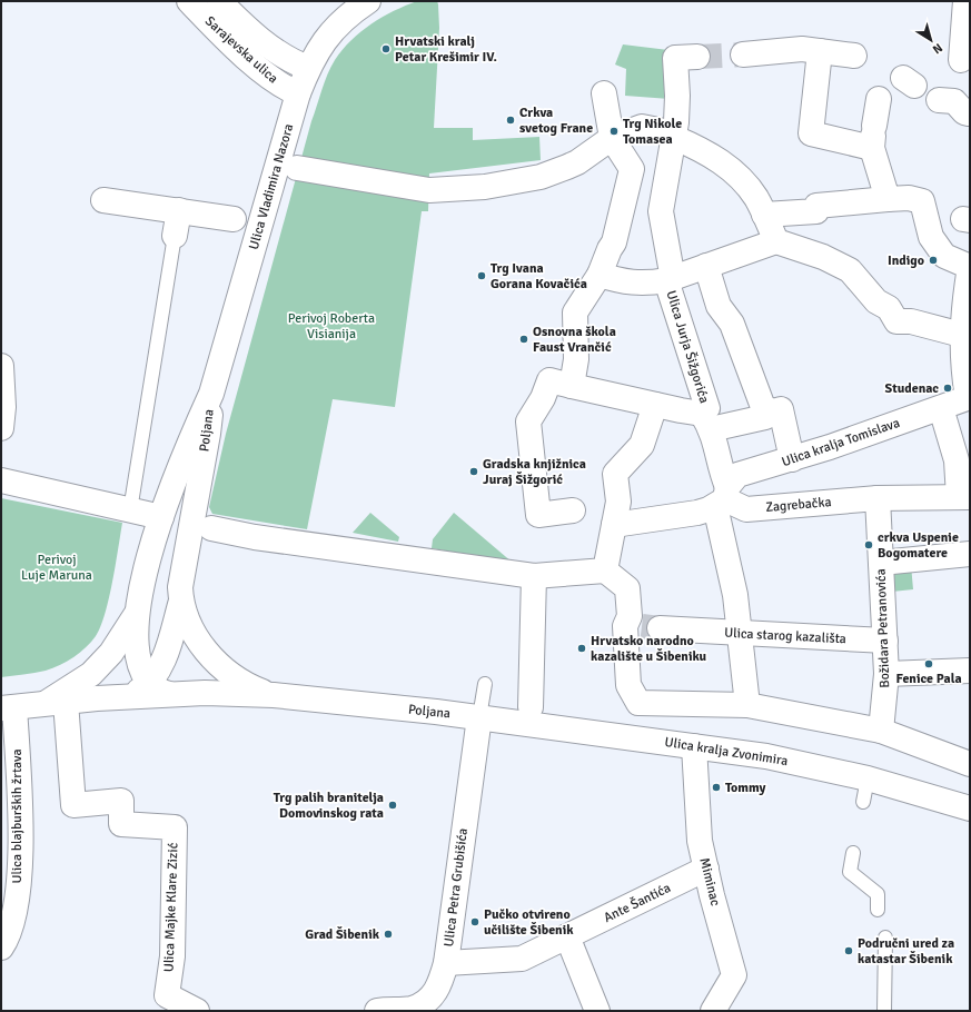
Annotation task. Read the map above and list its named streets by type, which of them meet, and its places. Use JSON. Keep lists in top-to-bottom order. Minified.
{"streets":{"street":["Sarajevska ulica","Ulica Vladimira Nazora","Ulica Jurja Šižgorića","Poljana","Ulica kralja Tomislava","Zagrebačka","Božidara Petranovića","Ulica starog kazališta","Ulica kralja Zvonimira","Ulica blajburških žrtava","Miminac","Ulica Petra Grubišića","Ante Šantića","Ulica Majke Klare Zizić"]},"crossings":[["Sarajevska ulica","Ulica Vladimira Nazora"],["Ulica Vladimira Nazora","Poljana"],["Ulica Jurja Šižgorića","Ulica kralja Tomislava"],["Ulica Jurja Šižgorića","Zagrebačka"],["Ulica Jurja Šižgorića","Ulica starog kazališta"],["Poljana","Ulica kralja Zvonimira"],["Poljana","Ulica blajburških žrtava"],["Poljana","Ulica Petra Grubišića"],["Poljana","Ulica Majke Klare Zizić"],["Ulica kralja Tomislava","Zagrebačka"],["Zagrebačka","Božidara Petranovića"],["Božidara Petranovića","Ulica starog kazališta"],["Ulica kralja Zvonimira","Miminac"],["Ulica kralja Zvonimira","Ulica Petra Grubišića"],["Miminac","Ante Šantića"],["Ulica Petra Grubišića","Ante Šantića"]],"parks":["Perivoj Roberta Visianija","Perivoj Luje Maruna"],"places":["Hrvatski kralj Petar Krešimir IV.","Crkva svetog Frane","Trg Nikole Tomasea","Indigo","Trg Ivana Gorana Kovačića","Osnovna škola Faust Vrančić","Studenac","Gradska knjižnica Juraj Šižgorić","crkva Uspenie Bogomatere","Hrvatsko narodno kazalište u Šibeniku","Fenice Pala","Tommy","Trg palih branitelja Domovinskog rata","Pučko otvireno učilište Šibenik","Grad Šibenik","Područni ured za katastar Šibenik"],"north":"bottom right"}
